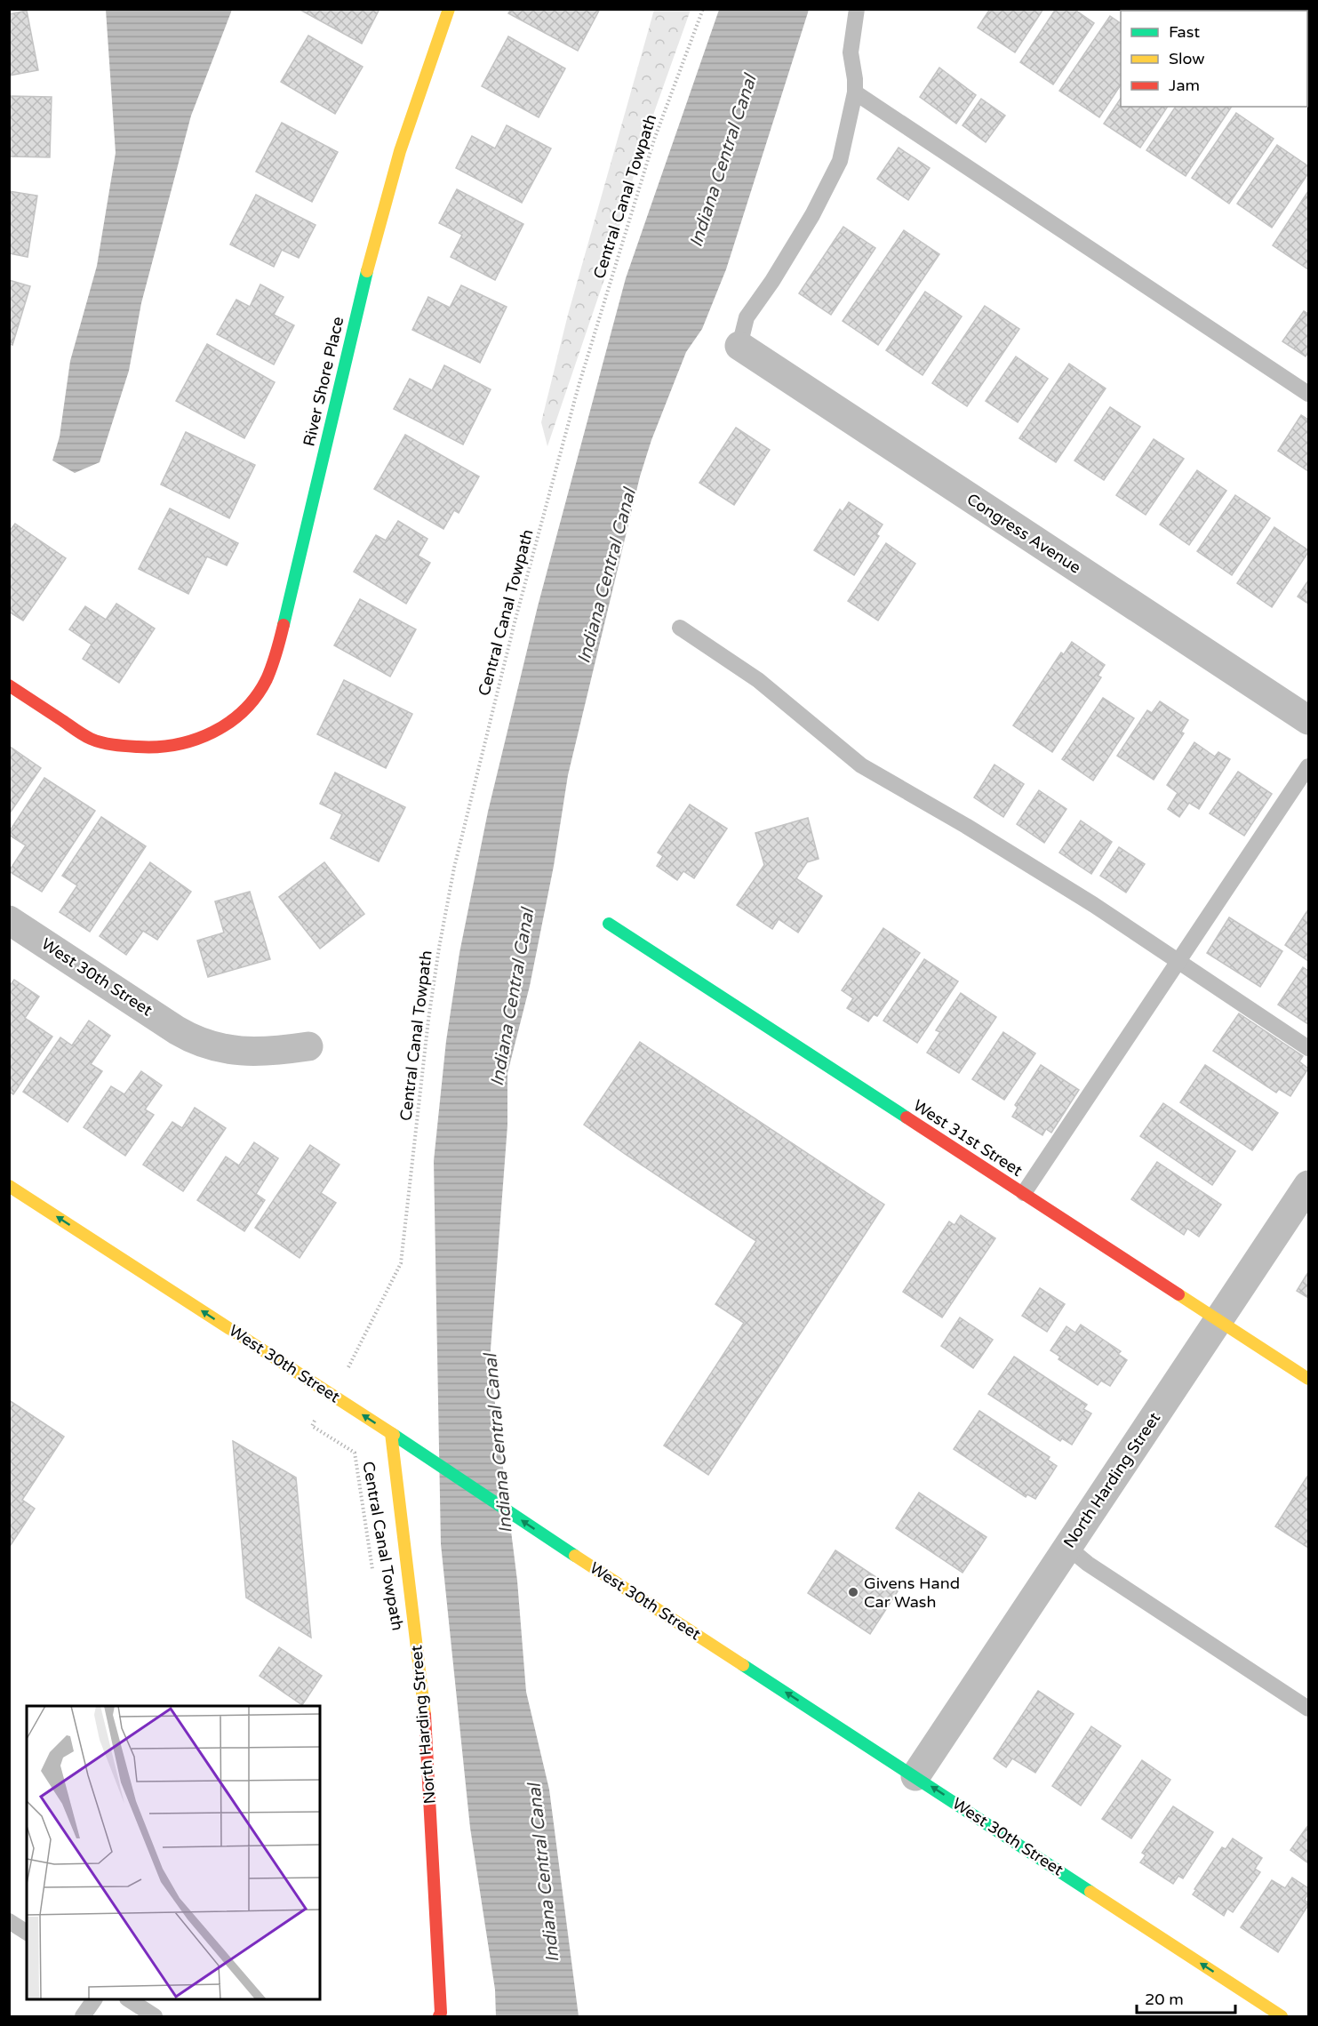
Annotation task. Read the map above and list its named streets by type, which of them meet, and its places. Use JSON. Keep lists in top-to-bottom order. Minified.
{"streets":{"street":["River Shore Place","Congress Avenue","West 30th Street","West 31st Street","North Harding Street"],"path":["Central Canal Towpath"]},"crossings":[["Central Canal Towpath","West 30th Street"],["West 30th Street","North Harding Street"],["West 31st Street","North Harding Street"]],"one_way":["West 30th Street"],"water":["Indiana Central Canal"],"places":["Givens Hand Car Wash"],"legend":["Fast","Slow","Jam"],"scale_bar":"20 m"}
